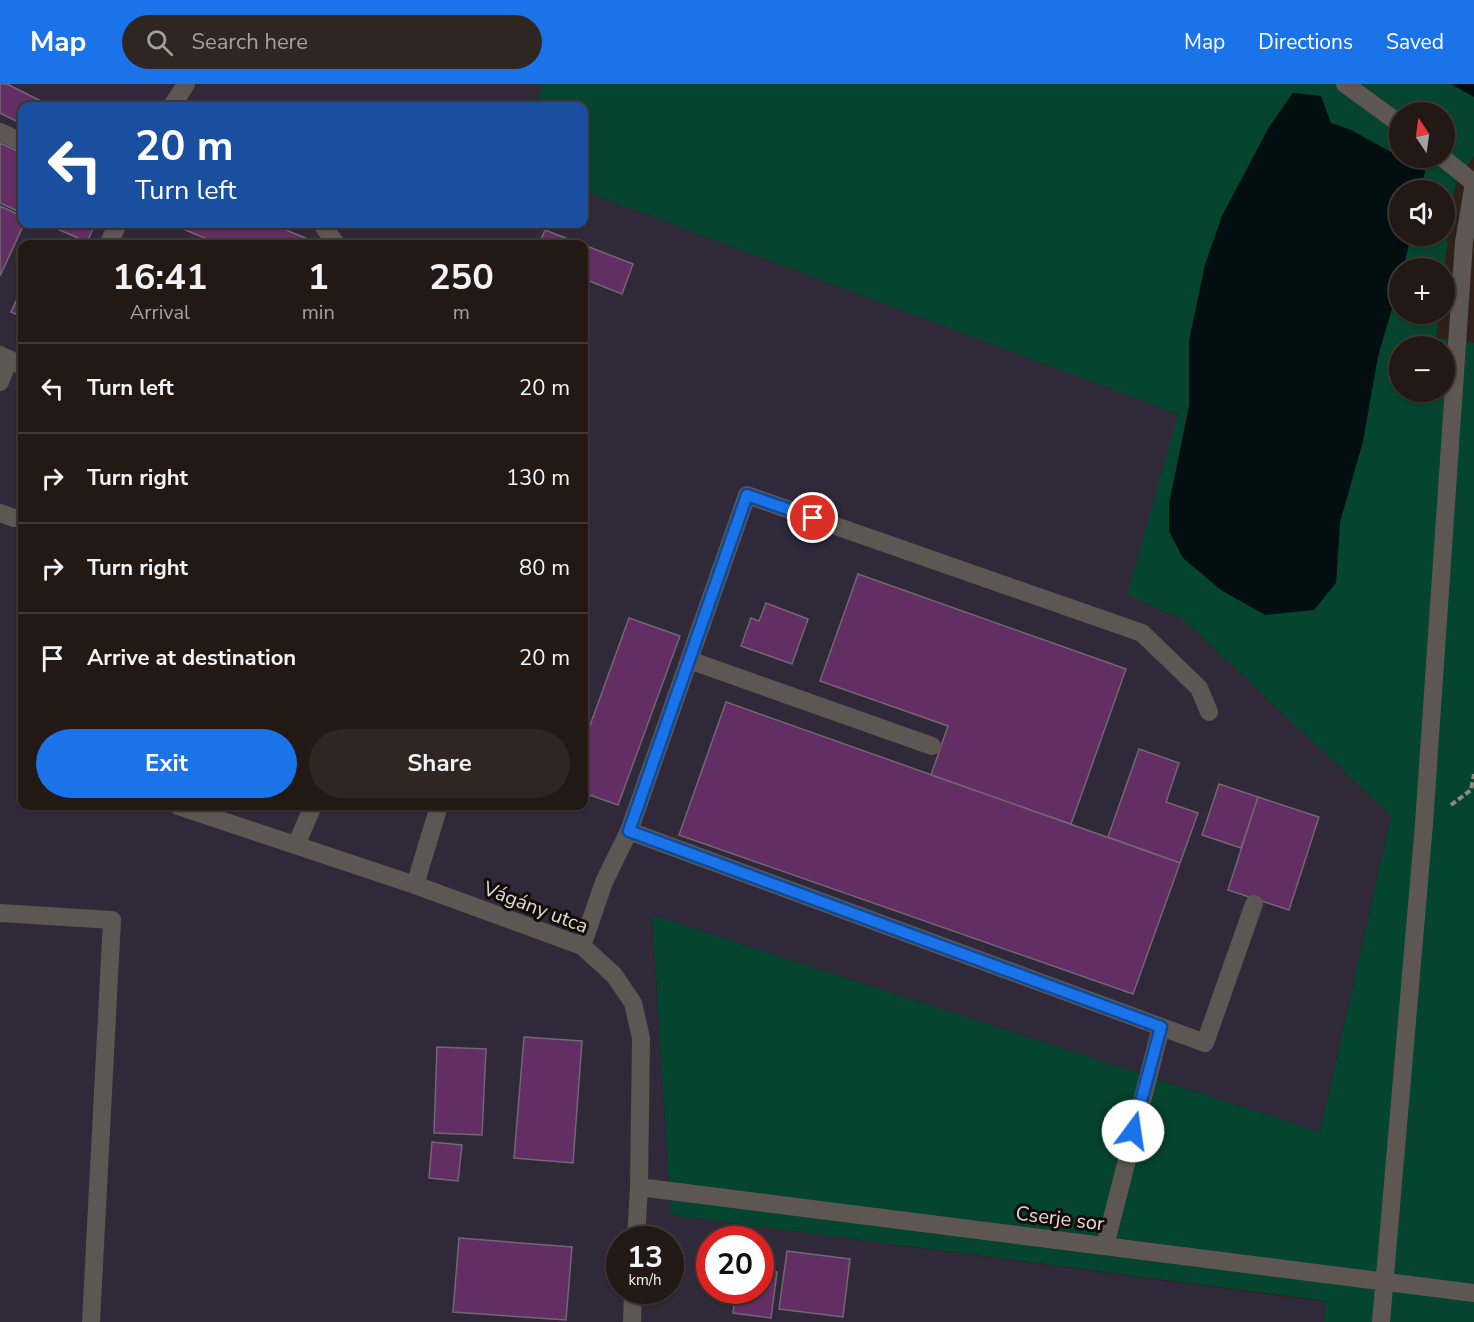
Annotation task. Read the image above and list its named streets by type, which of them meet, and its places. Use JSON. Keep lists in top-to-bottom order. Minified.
{"streets":{"street":["Vágány utca","Cserje sor"]},"crossings":[["Vágány utca","Cserje sor"]],"north":"top","page":{"header":"Map","search":"Search here","nav":["Map","Directions","Saved"],"map_buttons":["+","−"],"turn":["20 m","Turn left"],"eta":["16:41","Arrival","1","min","250","m"],"list":[{"name":"Turn left","value":"20 m"},{"name":"Turn right","value":"130 m"},{"name":"Turn right","value":"80 m"},{"name":"Arrive at destination","value":"20 m"}],"buttons":["Exit","Share"],"speed":"13 km/h","limit":"20"}}
